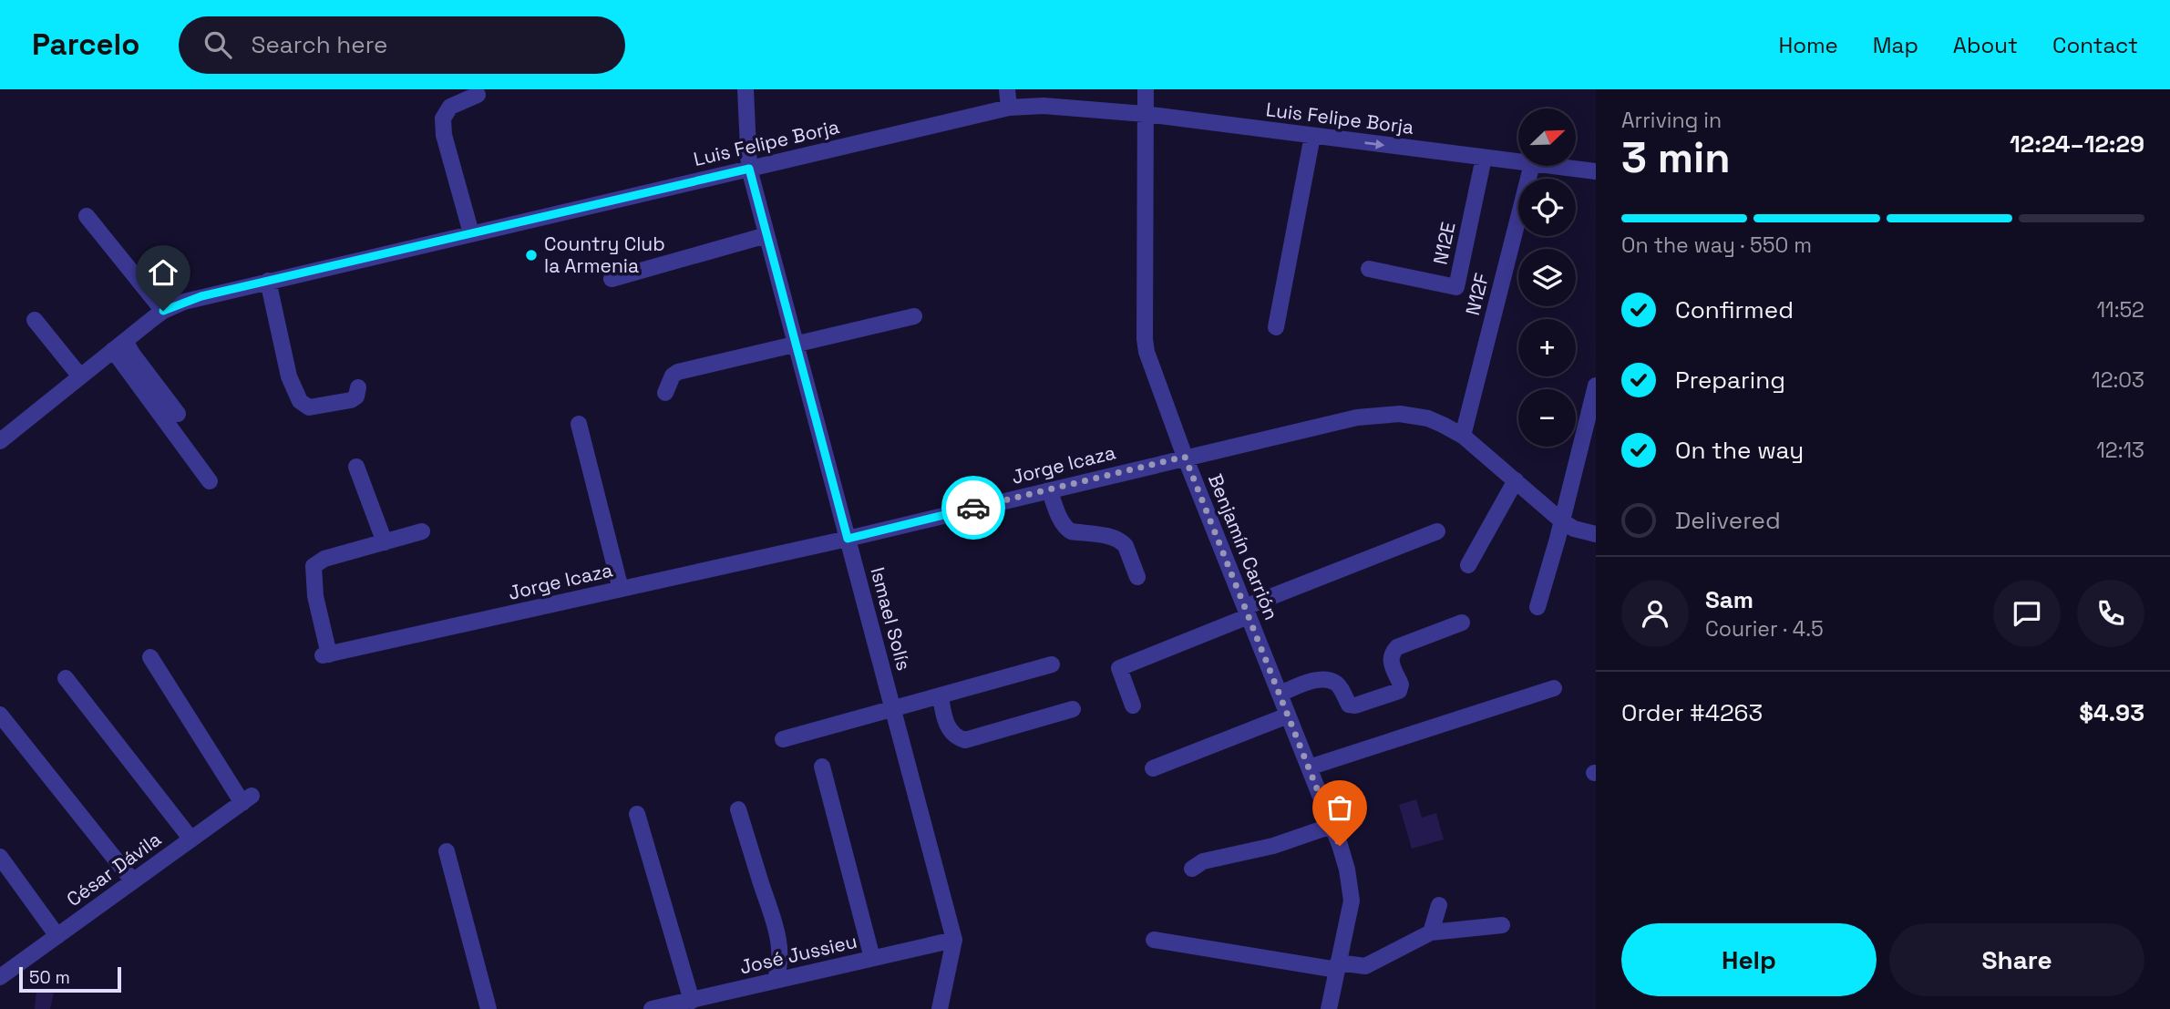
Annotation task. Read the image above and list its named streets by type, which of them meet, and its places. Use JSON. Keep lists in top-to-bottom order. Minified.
{"streets":{"street":["Luis Felipe Borja","N12E","N12F","Jorge Icaza","Benjamín Carrión","Ismael Solís","César Dávila","José Jussieu"]},"crossings":[["Luis Felipe Borja","N12E"],["Luis Felipe Borja","Benjamín Carrión"],["Luis Felipe Borja","Ismael Solís"],["N12F","Jorge Icaza"],["Jorge Icaza","Benjamín Carrión"],["Jorge Icaza","Ismael Solís"],["Ismael Solís","José Jussieu"]],"places":["Country Club la Armenia"],"scale_bar":"50 m","north":"top right","page":{"header":"Parcelo","search":"Search here","nav":["Home","Map","About","Contact"],"heading":["3 min","Arriving in","12:24–12:29"],"panel":["Sam","Courier · 4.5","Order #4263","$4.93"],"map_buttons":["+","−"],"bar":"On the way · 550 m","list":[["Confirmed","11:52"],["Preparing","12:03"],["On the way","12:13"],"Delivered"],"buttons":["Help","Share"],"scale":"50 m"}}
